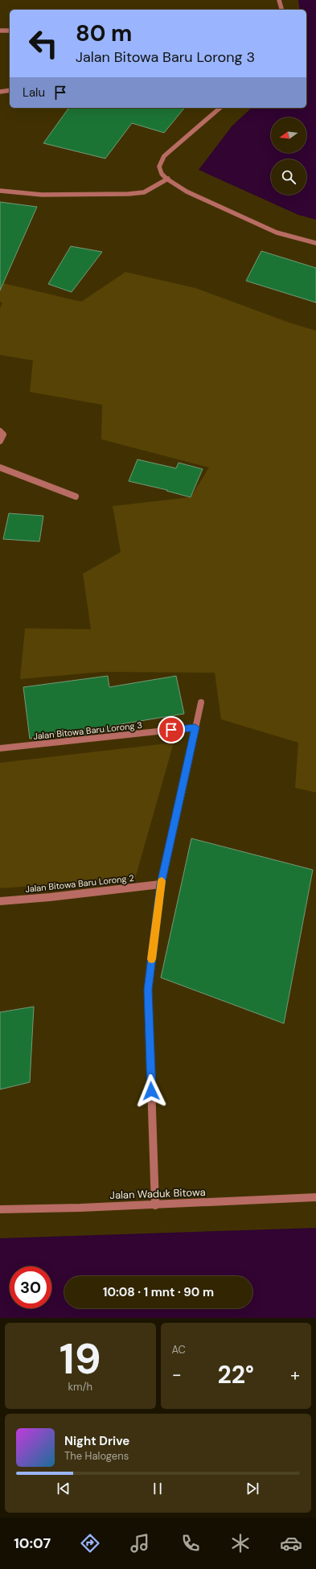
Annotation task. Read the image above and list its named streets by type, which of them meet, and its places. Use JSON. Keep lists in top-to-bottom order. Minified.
{"streets":{"street":["Jalan Bitowa Baru Lorong 3","Jalan Bitowa Baru Lorong 2","Jalan Waduk Bitowa"]},"north":"left","page":{"turn":["80 m","Jalan Bitowa Baru Lorong 3"],"then":"Lalu","limit":"30","trip":"10:08 · 1 mnt · 90 m","tile":[["19","km/h"],"AC"],"heat":["−","22°","+"],"song":["Night Drive","The Halogens"],"tabs":"10:07"}}
